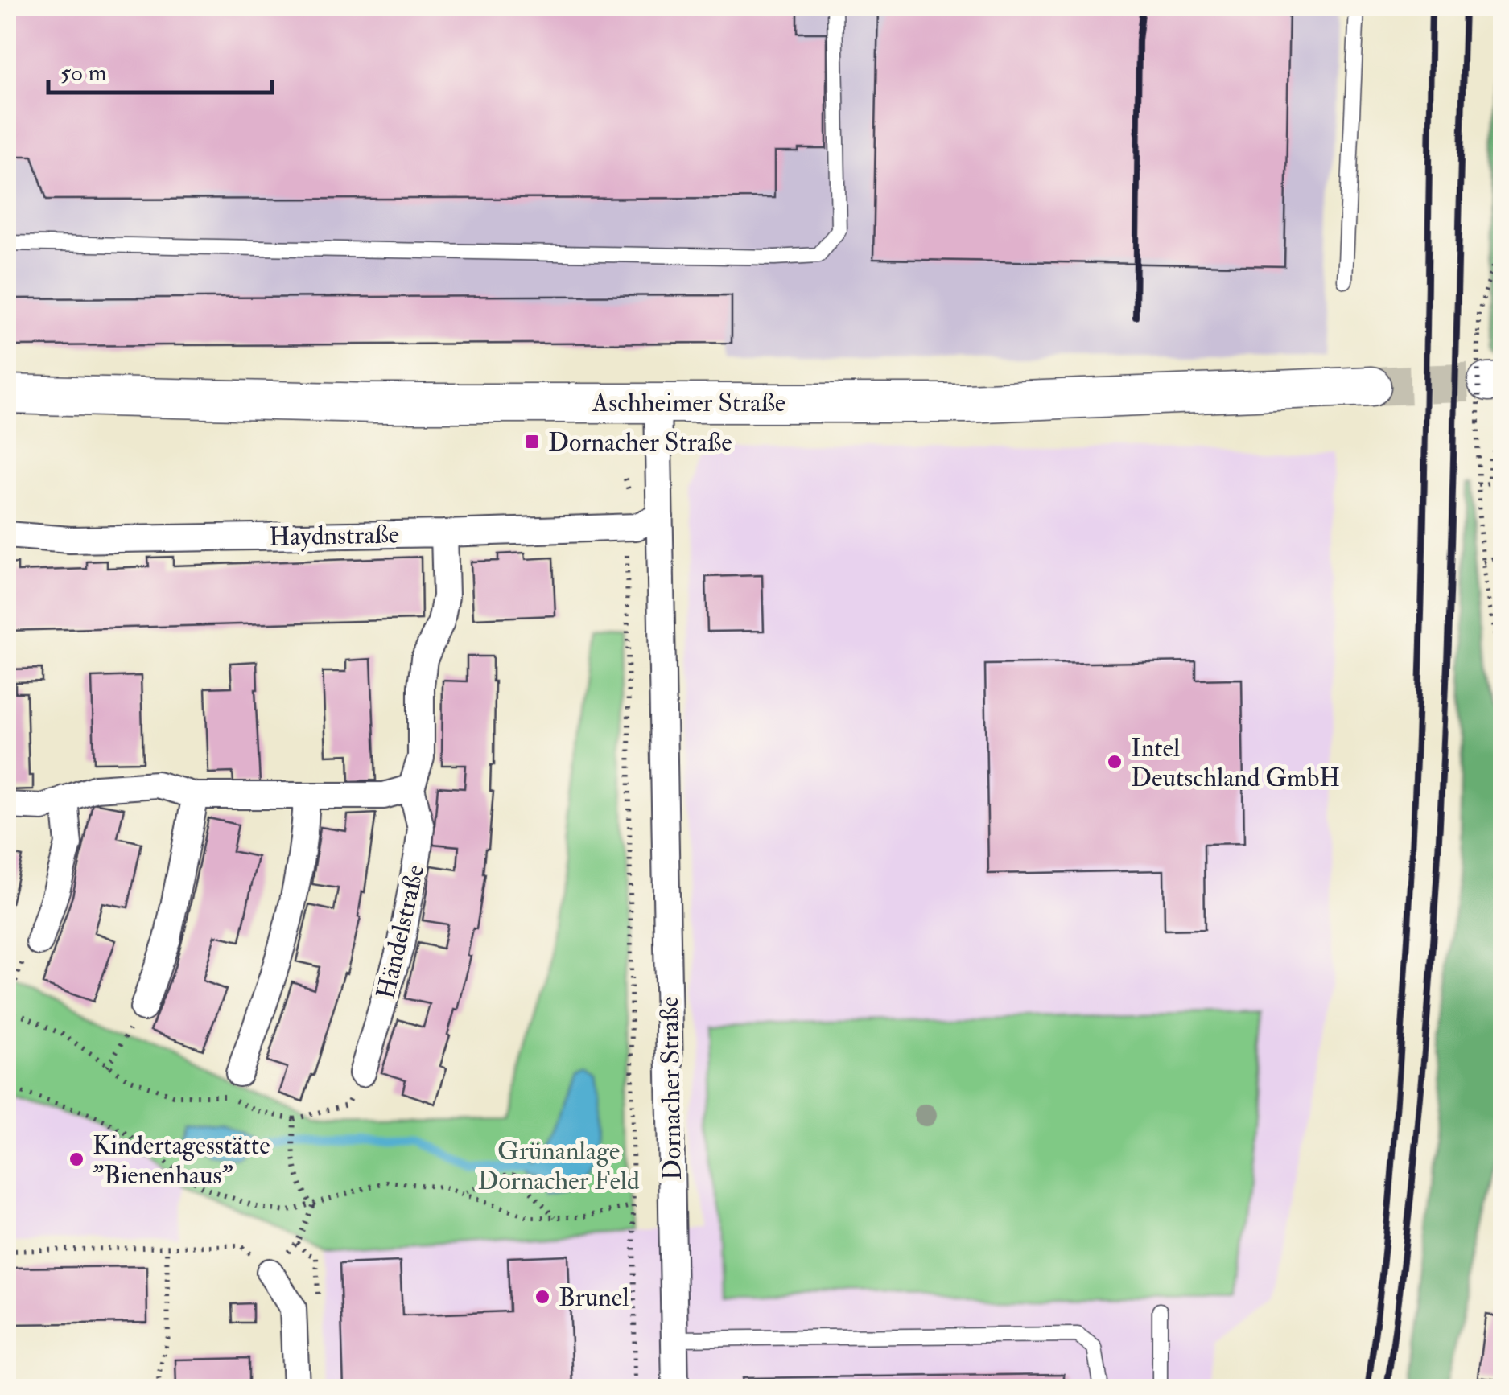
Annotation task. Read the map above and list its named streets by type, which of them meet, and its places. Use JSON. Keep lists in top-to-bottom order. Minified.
{"streets":{"main road":["Aschheimer Straße"],"street":["Haydnstraße","Händelstraße","Dornacher Straße"]},"crossings":[["Aschheimer Straße","Dornacher Straße"],["Haydnstraße","Händelstraße"],["Haydnstraße","Dornacher Straße"]],"parks":["Grünanlage Dornacher Feld"],"places":{"transit":["Dornacher Straße"],"other":["Intel Deutschland GmbH","Kindertagesstätte \"Bienenhaus\"","Brunel"]},"scale_bar":"50 m"}
